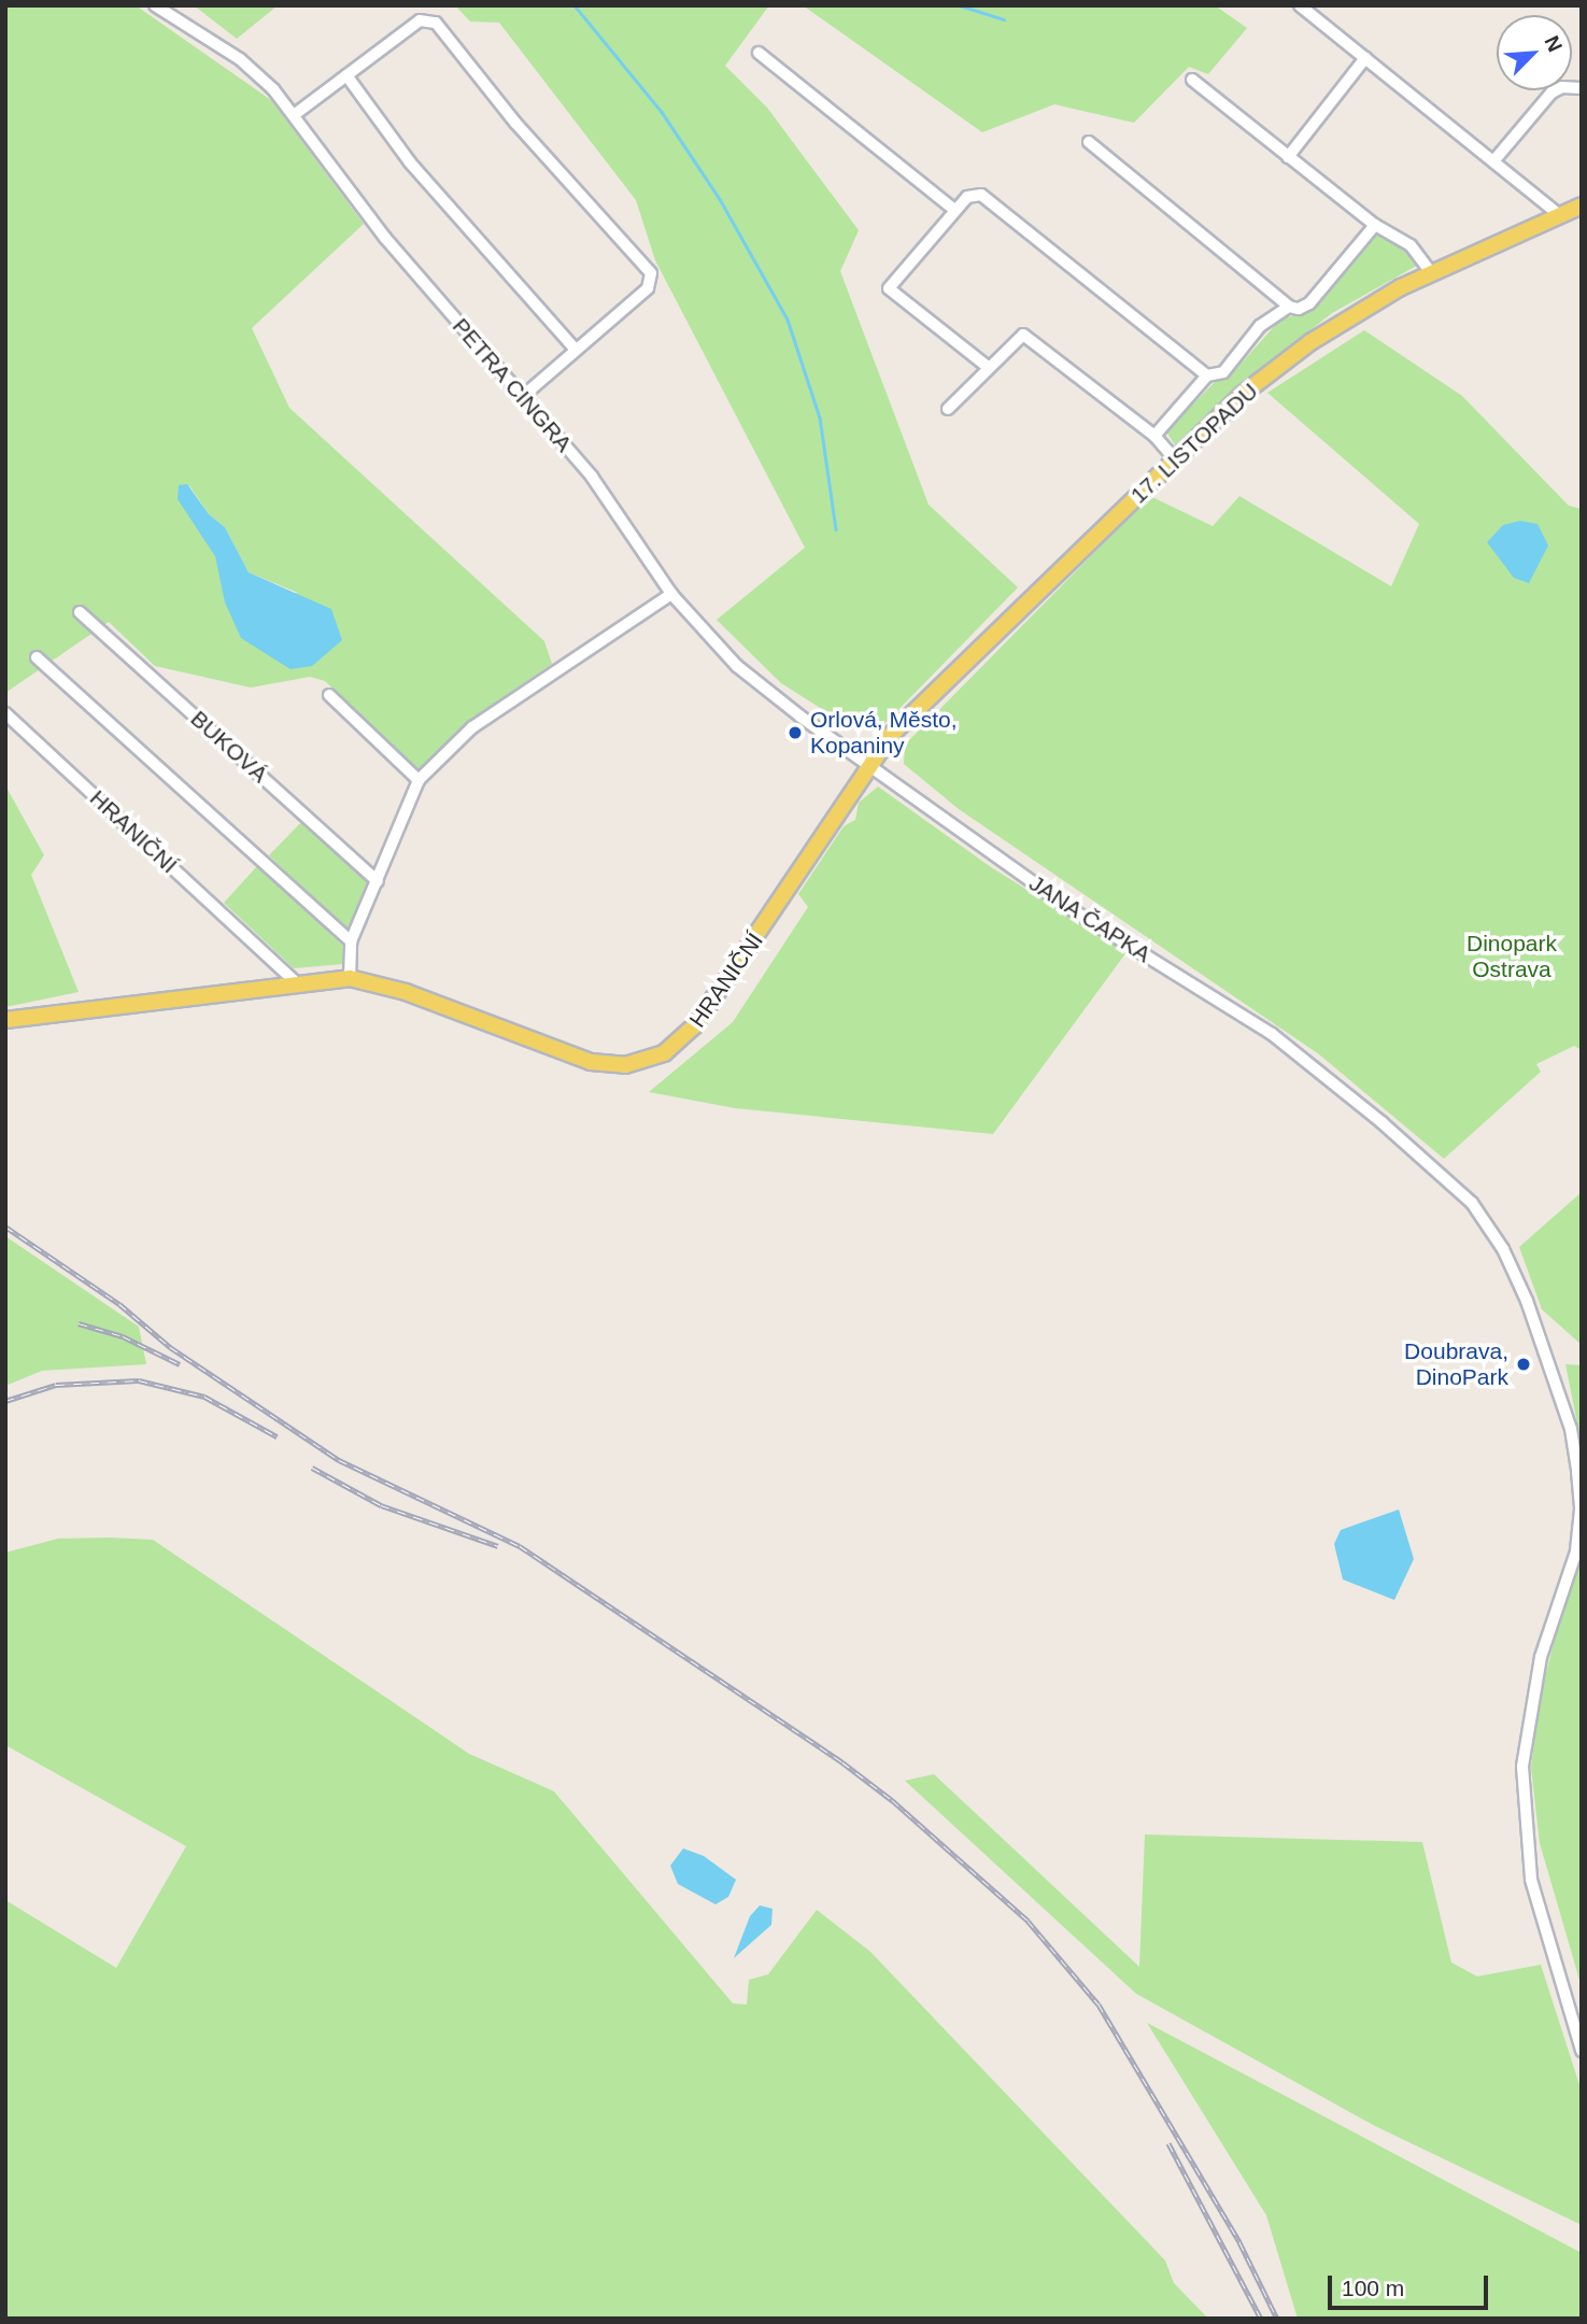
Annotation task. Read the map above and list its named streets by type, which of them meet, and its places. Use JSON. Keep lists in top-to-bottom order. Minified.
{"streets":{"main road":["17. LISTOPADU","HRANIČNÍ"],"street":["PETRA CINGRA","BUKOVÁ","JANA ČAPKA"]},"crossings":[["PETRA CINGRA","17. LISTOPADU"],["PETRA CINGRA","HRANIČNÍ"],["PETRA CINGRA","JANA ČAPKA"],["17. LISTOPADU","HRANIČNÍ"],["17. LISTOPADU","JANA ČAPKA"],["HRANIČNÍ","JANA ČAPKA"]],"parks":["Dinopark Ostrava"],"places":["Orlová, Město, Kopaniny","Doubrava, DinoPark"],"scale_bar":"100 m","north":"top right"}
